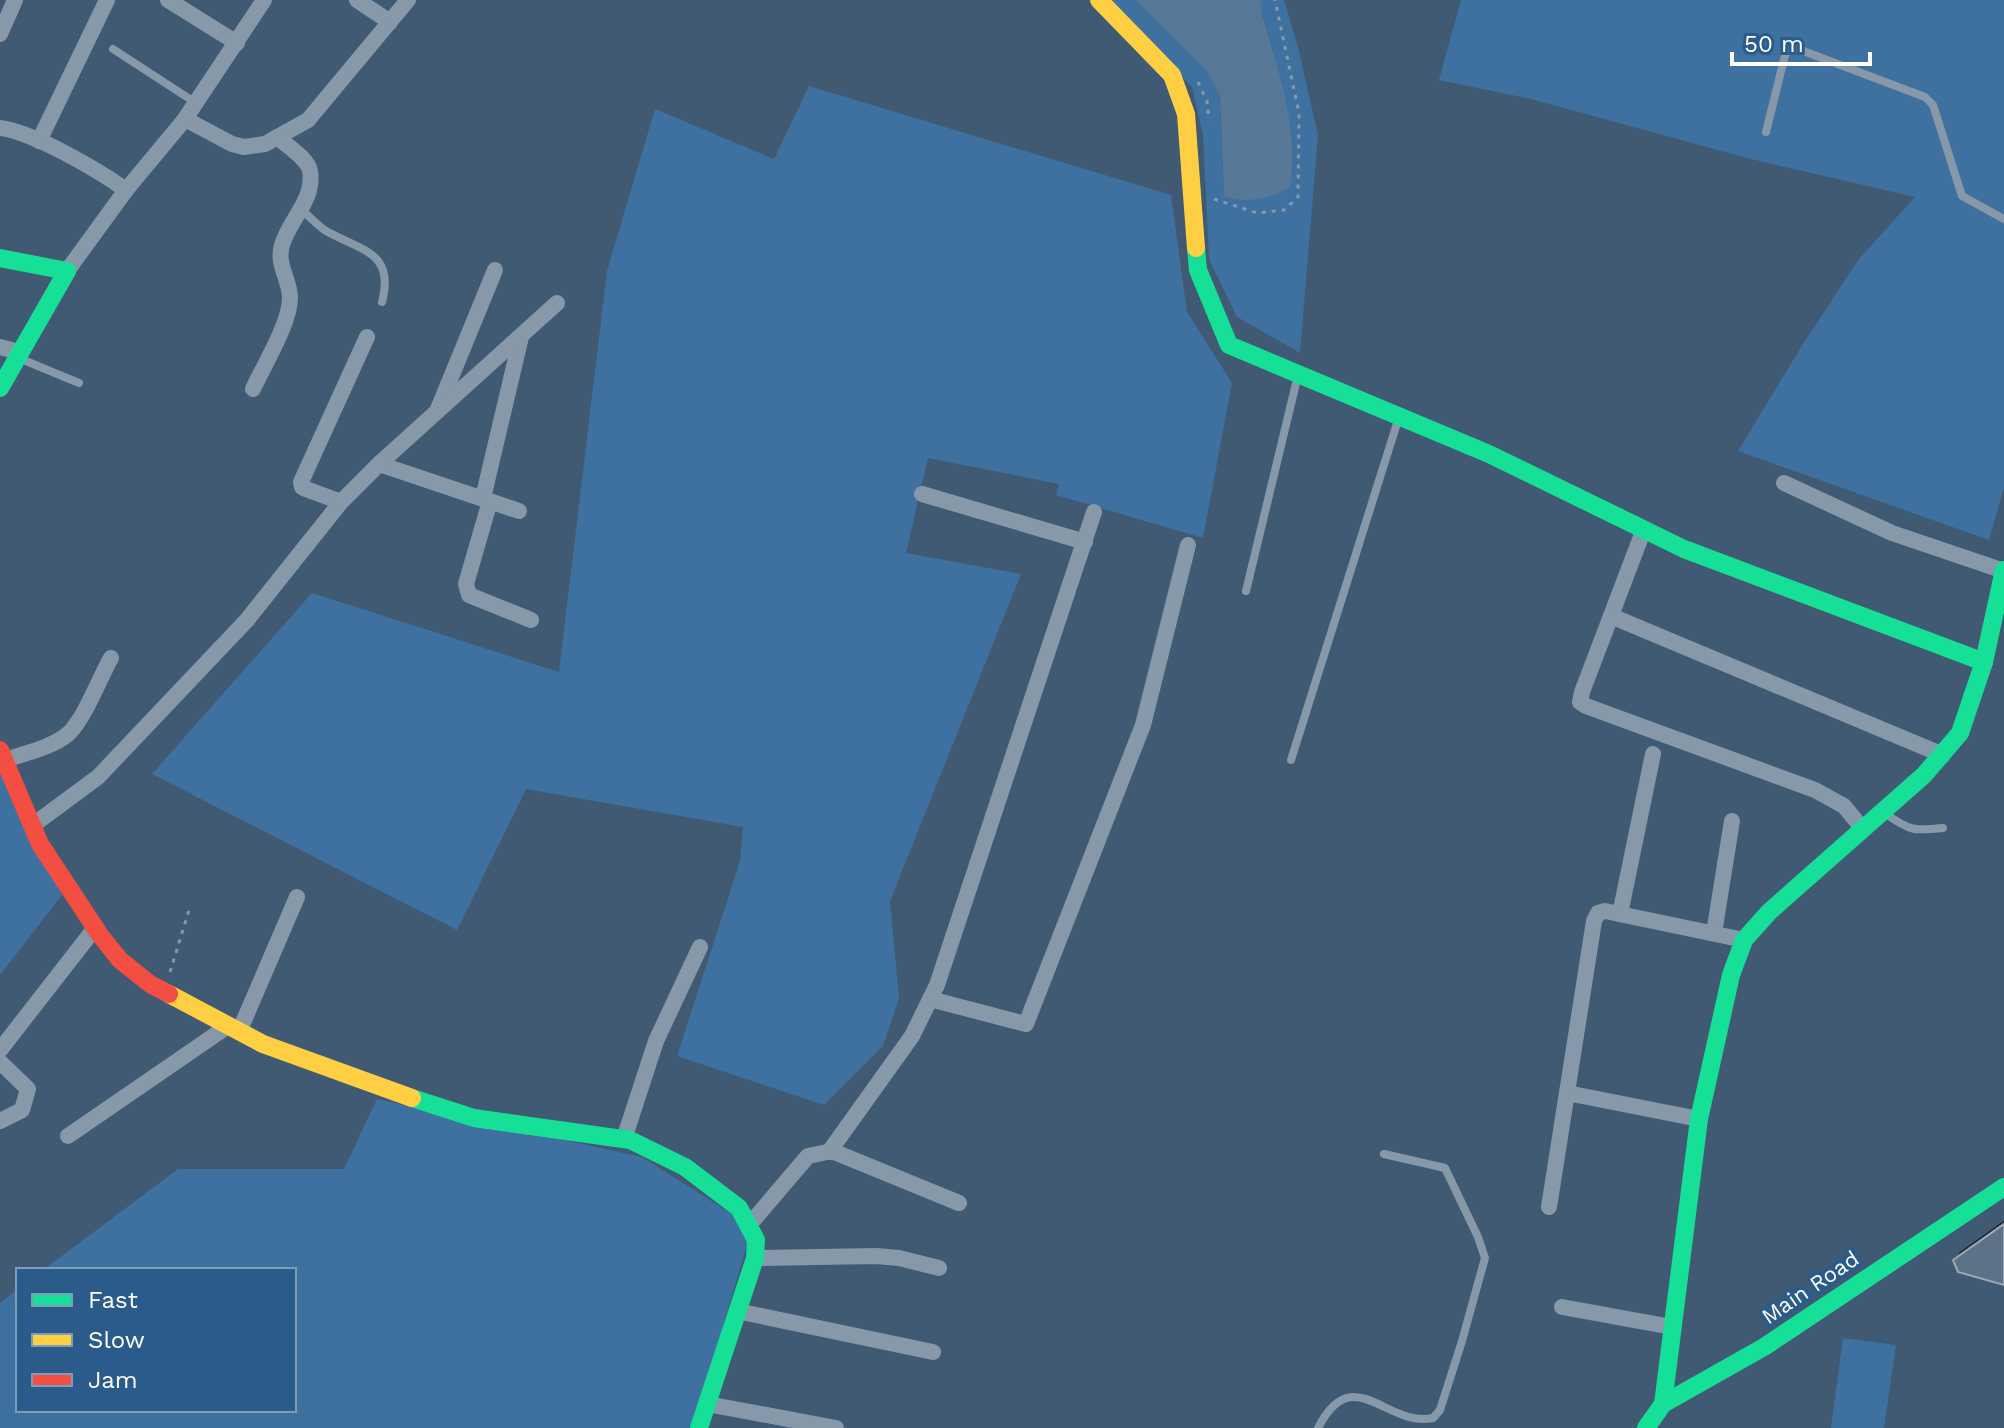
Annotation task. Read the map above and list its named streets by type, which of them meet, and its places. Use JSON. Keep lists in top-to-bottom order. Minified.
{"streets":{"street":["Main Road"]},"legend":["Fast","Slow","Jam"],"scale_bar":"50 m"}
